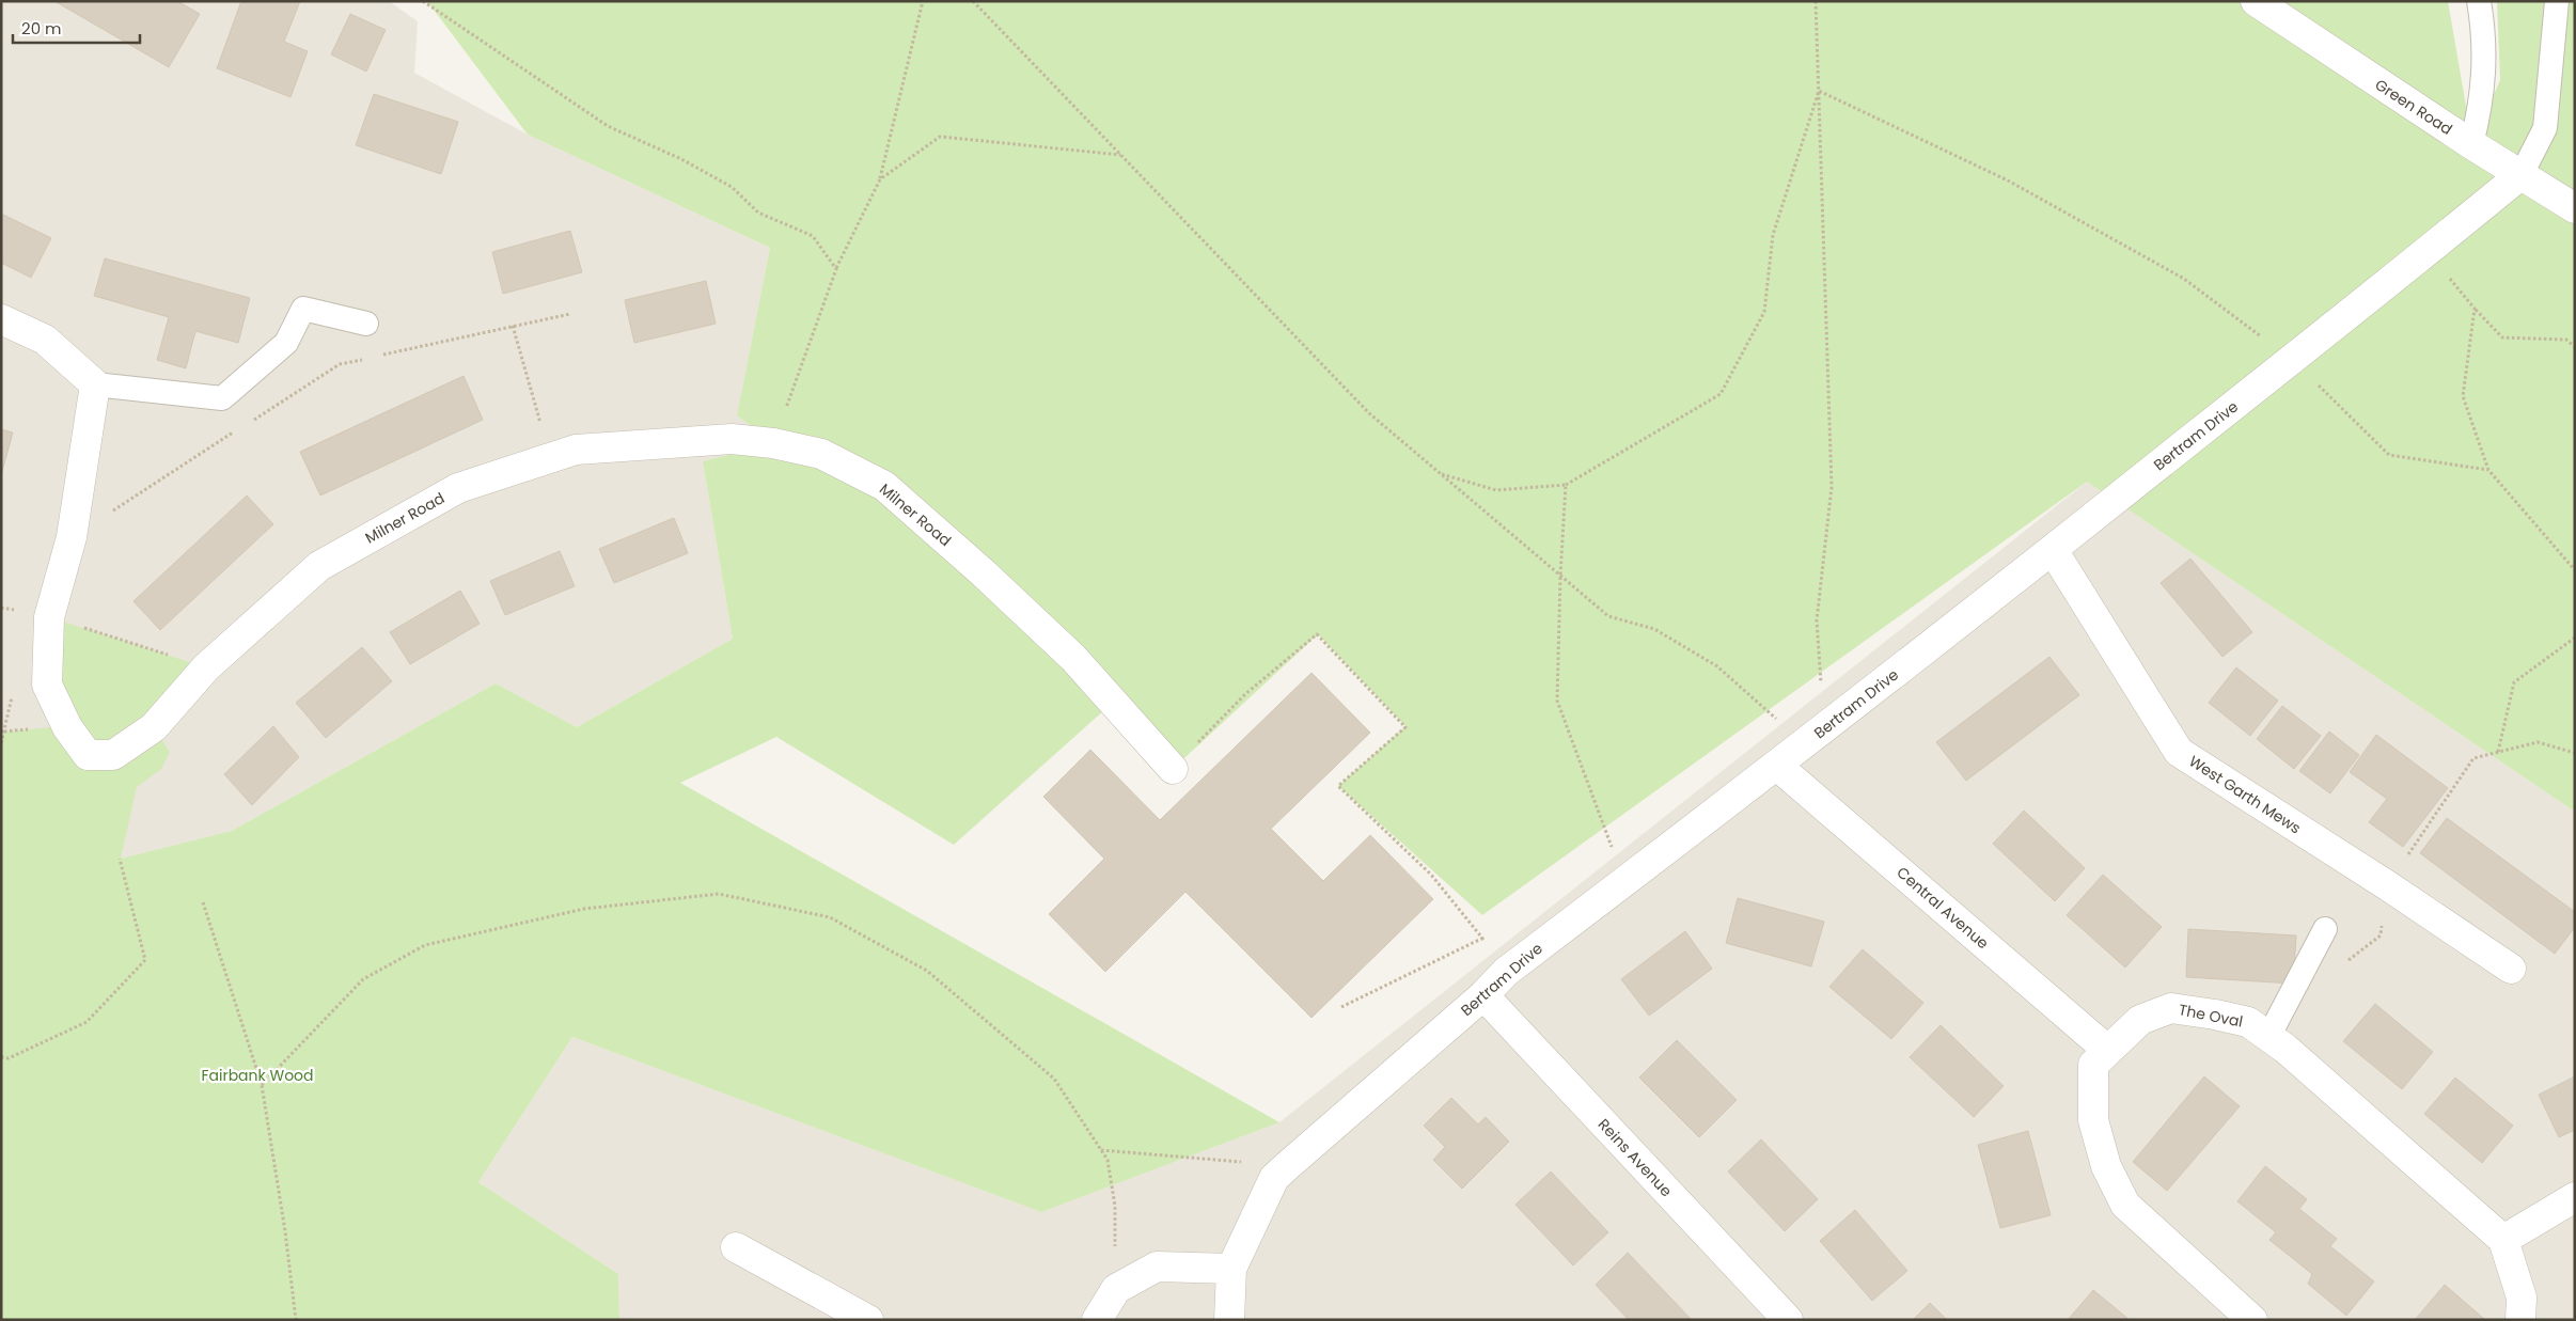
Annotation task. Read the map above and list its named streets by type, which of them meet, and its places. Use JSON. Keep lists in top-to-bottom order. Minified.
{"streets":{"street":["Green Road","Bertram Drive","Milner Road","West Garth Mews","Central Avenue","The Oval","Reins Avenue"]},"crossings":[["Green Road","Bertram Drive"],["Bertram Drive","West Garth Mews"],["Bertram Drive","Central Avenue"],["Bertram Drive","Reins Avenue"],["Central Avenue","The Oval"]],"parks":["Fairbank Wood"],"scale_bar":"20 m"}
